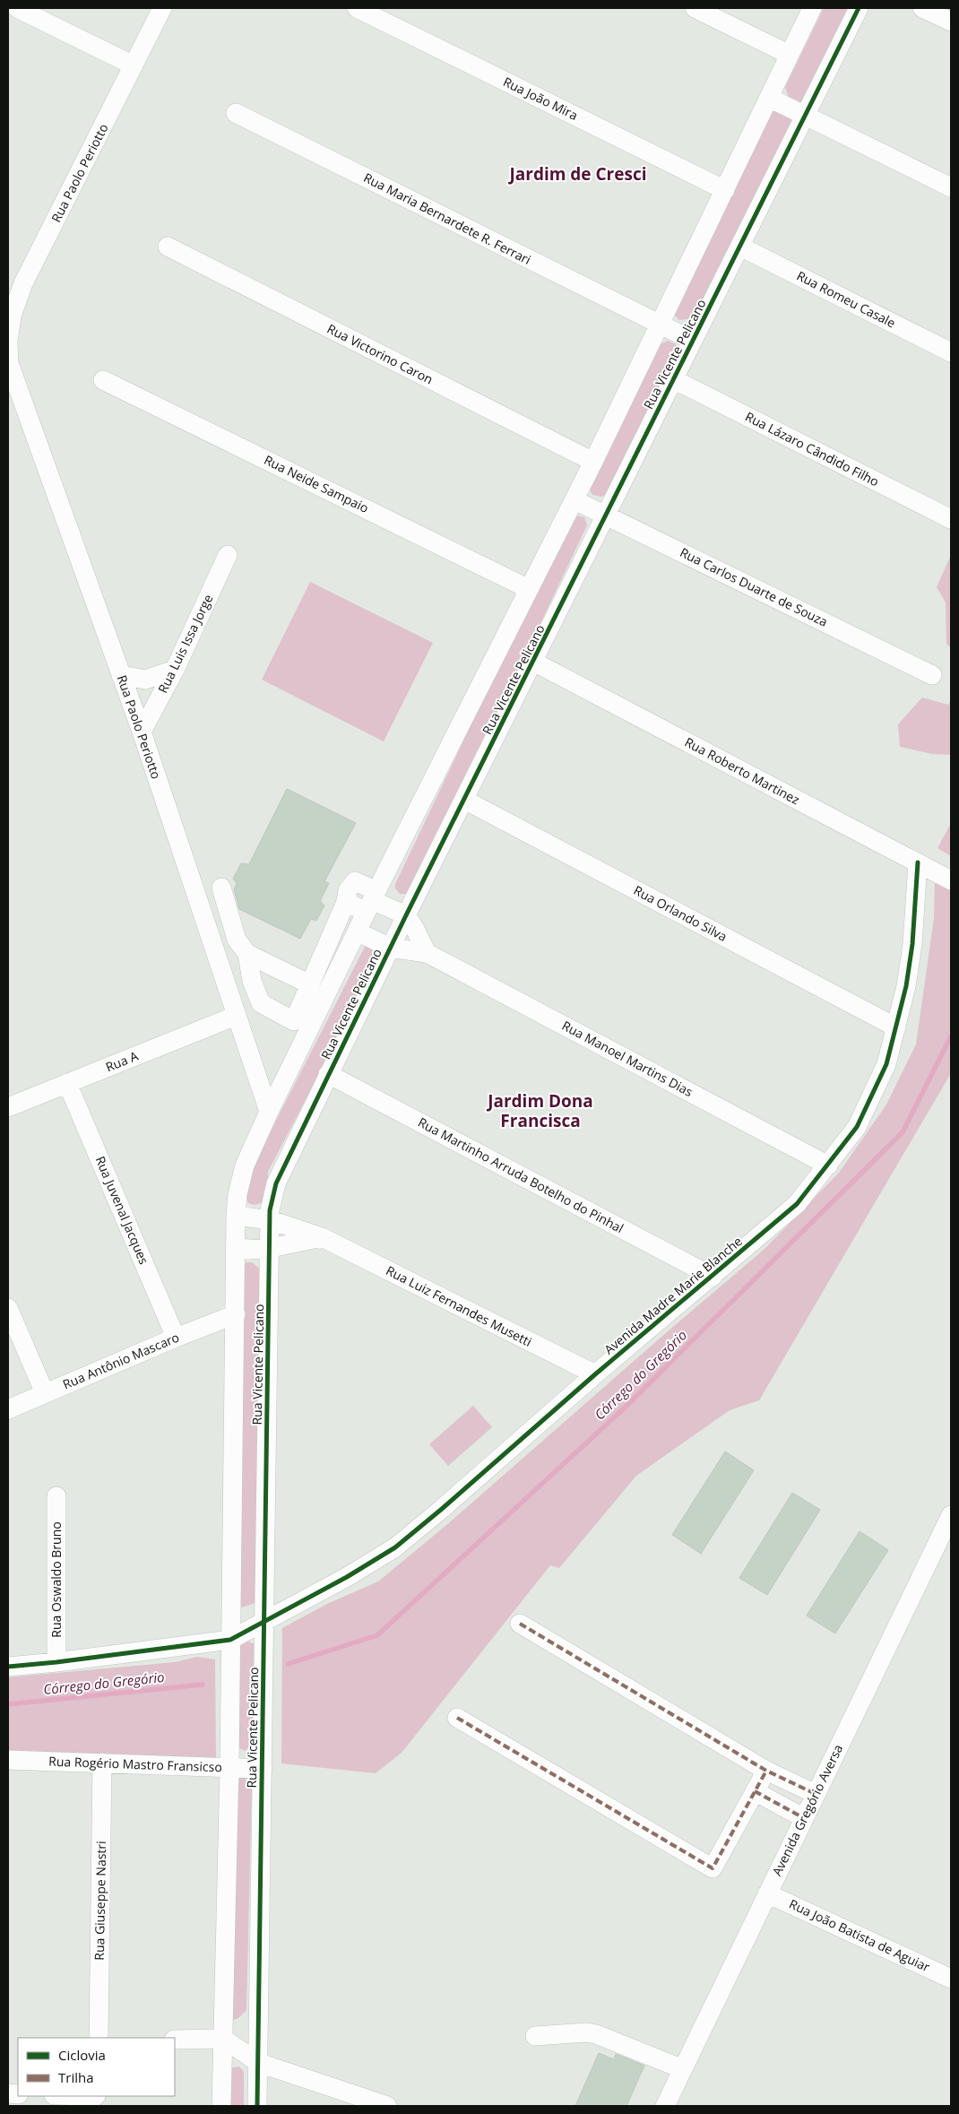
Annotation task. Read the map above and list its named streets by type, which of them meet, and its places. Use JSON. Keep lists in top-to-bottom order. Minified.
{"streets":{"street":["Rua João Mira","Rua Paolo Periotto","Rua Maria Bernardete R. Ferrari","Rua Romeu Casale","Rua Victorino Caron","Rua Vicente Pelicano","Rua Lázaro Cândido Filho","Rua Neide Sampaio","Rua Carlos Duarte de Souza","Rua Luis Issa Jorge","Rua Roberto Martinez","Rua Orlando Silva","Rua Manoel Martins Dias","Rua A","Rua Martinho Arruda Botelho do Pinhal","Rua Juvenal Jacques","Avenida Madre Marie Blanche","Rua Luiz Fernandes Musetti","Rua Antônio Mascaro","Rua Oswaldo Bruno","Rua Rogério Mastro Fransicso","Avenida Gregório Aversa","Rua Giuseppe Nastri","Rua João Batista de Aguiar"]},"crossings":[["Rua João Mira","Rua Vicente Pelicano"],["Rua Paolo Periotto","Rua Vicente Pelicano"],["Rua Paolo Periotto","Rua Luis Issa Jorge"],["Rua Paolo Periotto","Rua A"],["Rua Maria Bernardete R. Ferrari","Rua Vicente Pelicano"],["Rua Romeu Casale","Rua Vicente Pelicano"],["Rua Victorino Caron","Rua Vicente Pelicano"],["Rua Vicente Pelicano","Rua Lázaro Cândido Filho"],["Rua Vicente Pelicano","Rua Neide Sampaio"],["Rua Vicente Pelicano","Rua Carlos Duarte de Souza"],["Rua Vicente Pelicano","Rua Roberto Martinez"],["Rua Vicente Pelicano","Rua Orlando Silva"],["Rua Vicente Pelicano","Rua Manoel Martins Dias"],["Rua Vicente Pelicano","Rua Martinho Arruda Botelho do Pinhal"],["Rua Vicente Pelicano","Avenida Madre Marie Blanche"],["Rua Vicente Pelicano","Rua Luiz Fernandes Musetti"],["Rua Vicente Pelicano","Rua Antônio Mascaro"],["Rua Vicente Pelicano","Rua Rogério Mastro Fransicso"],["Rua Roberto Martinez","Avenida Madre Marie Blanche"],["Rua Orlando Silva","Avenida Madre Marie Blanche"],["Rua Manoel Martins Dias","Avenida Madre Marie Blanche"],["Rua A","Rua Juvenal Jacques"],["Rua Martinho Arruda Botelho do Pinhal","Avenida Madre Marie Blanche"],["Rua Juvenal Jacques","Rua Antônio Mascaro"],["Avenida Madre Marie Blanche","Rua Luiz Fernandes Musetti"],["Rua Rogério Mastro Fransicso","Rua Giuseppe Nastri"],["Avenida Gregório Aversa","Rua João Batista de Aguiar"]],"districts":["Jardim de Cresci","Jardim Dona Francisca"],"water":["Córrego do Gregório"],"legend":["Ciclovia","Trilha"]}
